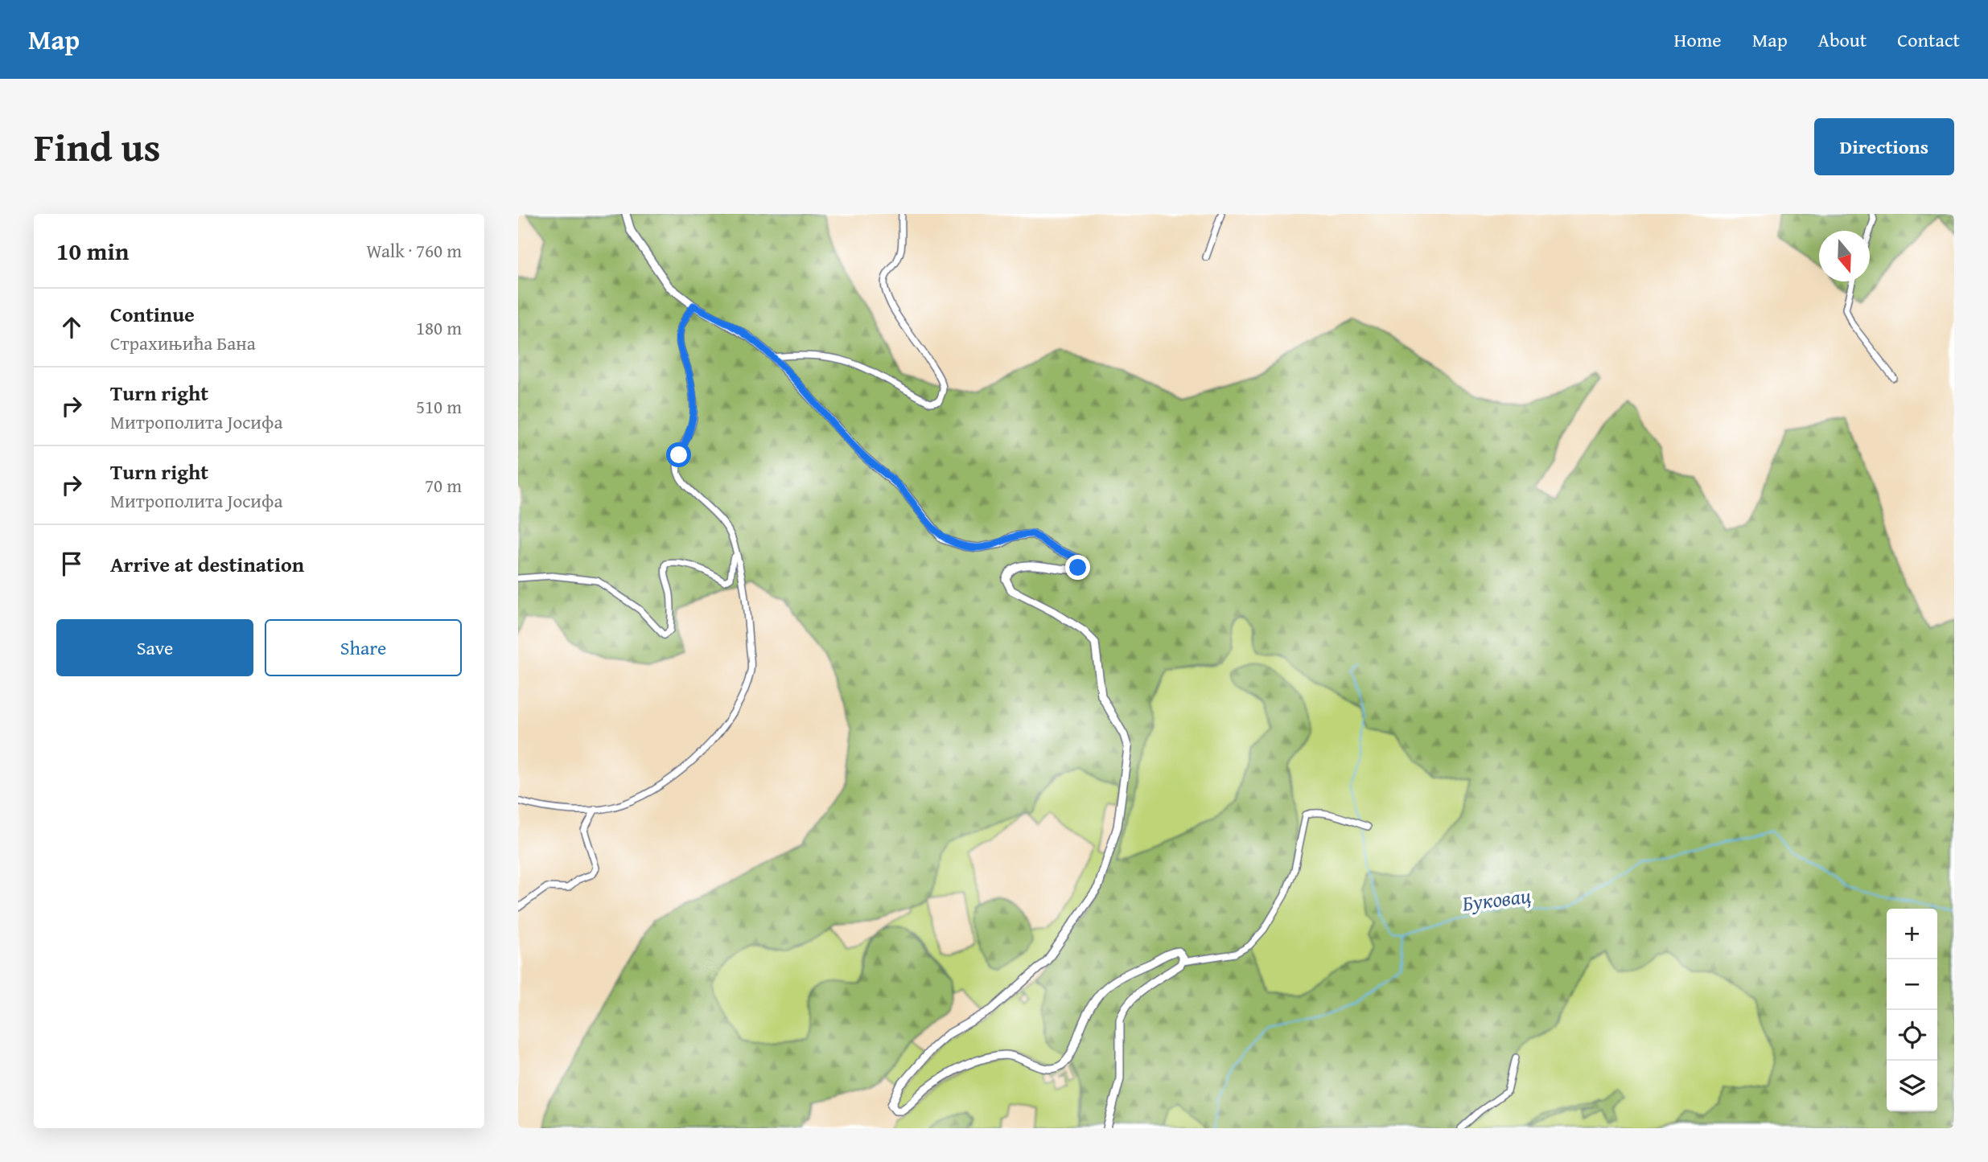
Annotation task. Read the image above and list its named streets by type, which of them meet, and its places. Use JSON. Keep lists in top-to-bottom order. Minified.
{"water":["Буковац"],"north":"bottom","page":{"header":"Map","nav":["Home","Map","About","Contact"],"title":"Find us","buttons":["Directions",["Save","Share"]],"heading":["10 min","Walk · 760 m"],"list":[["Continue","Страхињића Бана","180 m"],["Turn right","Митрополита Јосифа","510 m"],["Turn right","Митрополита Јосифа","70 m"],"Arrive at destination"],"map_buttons":["+","−"]}}
